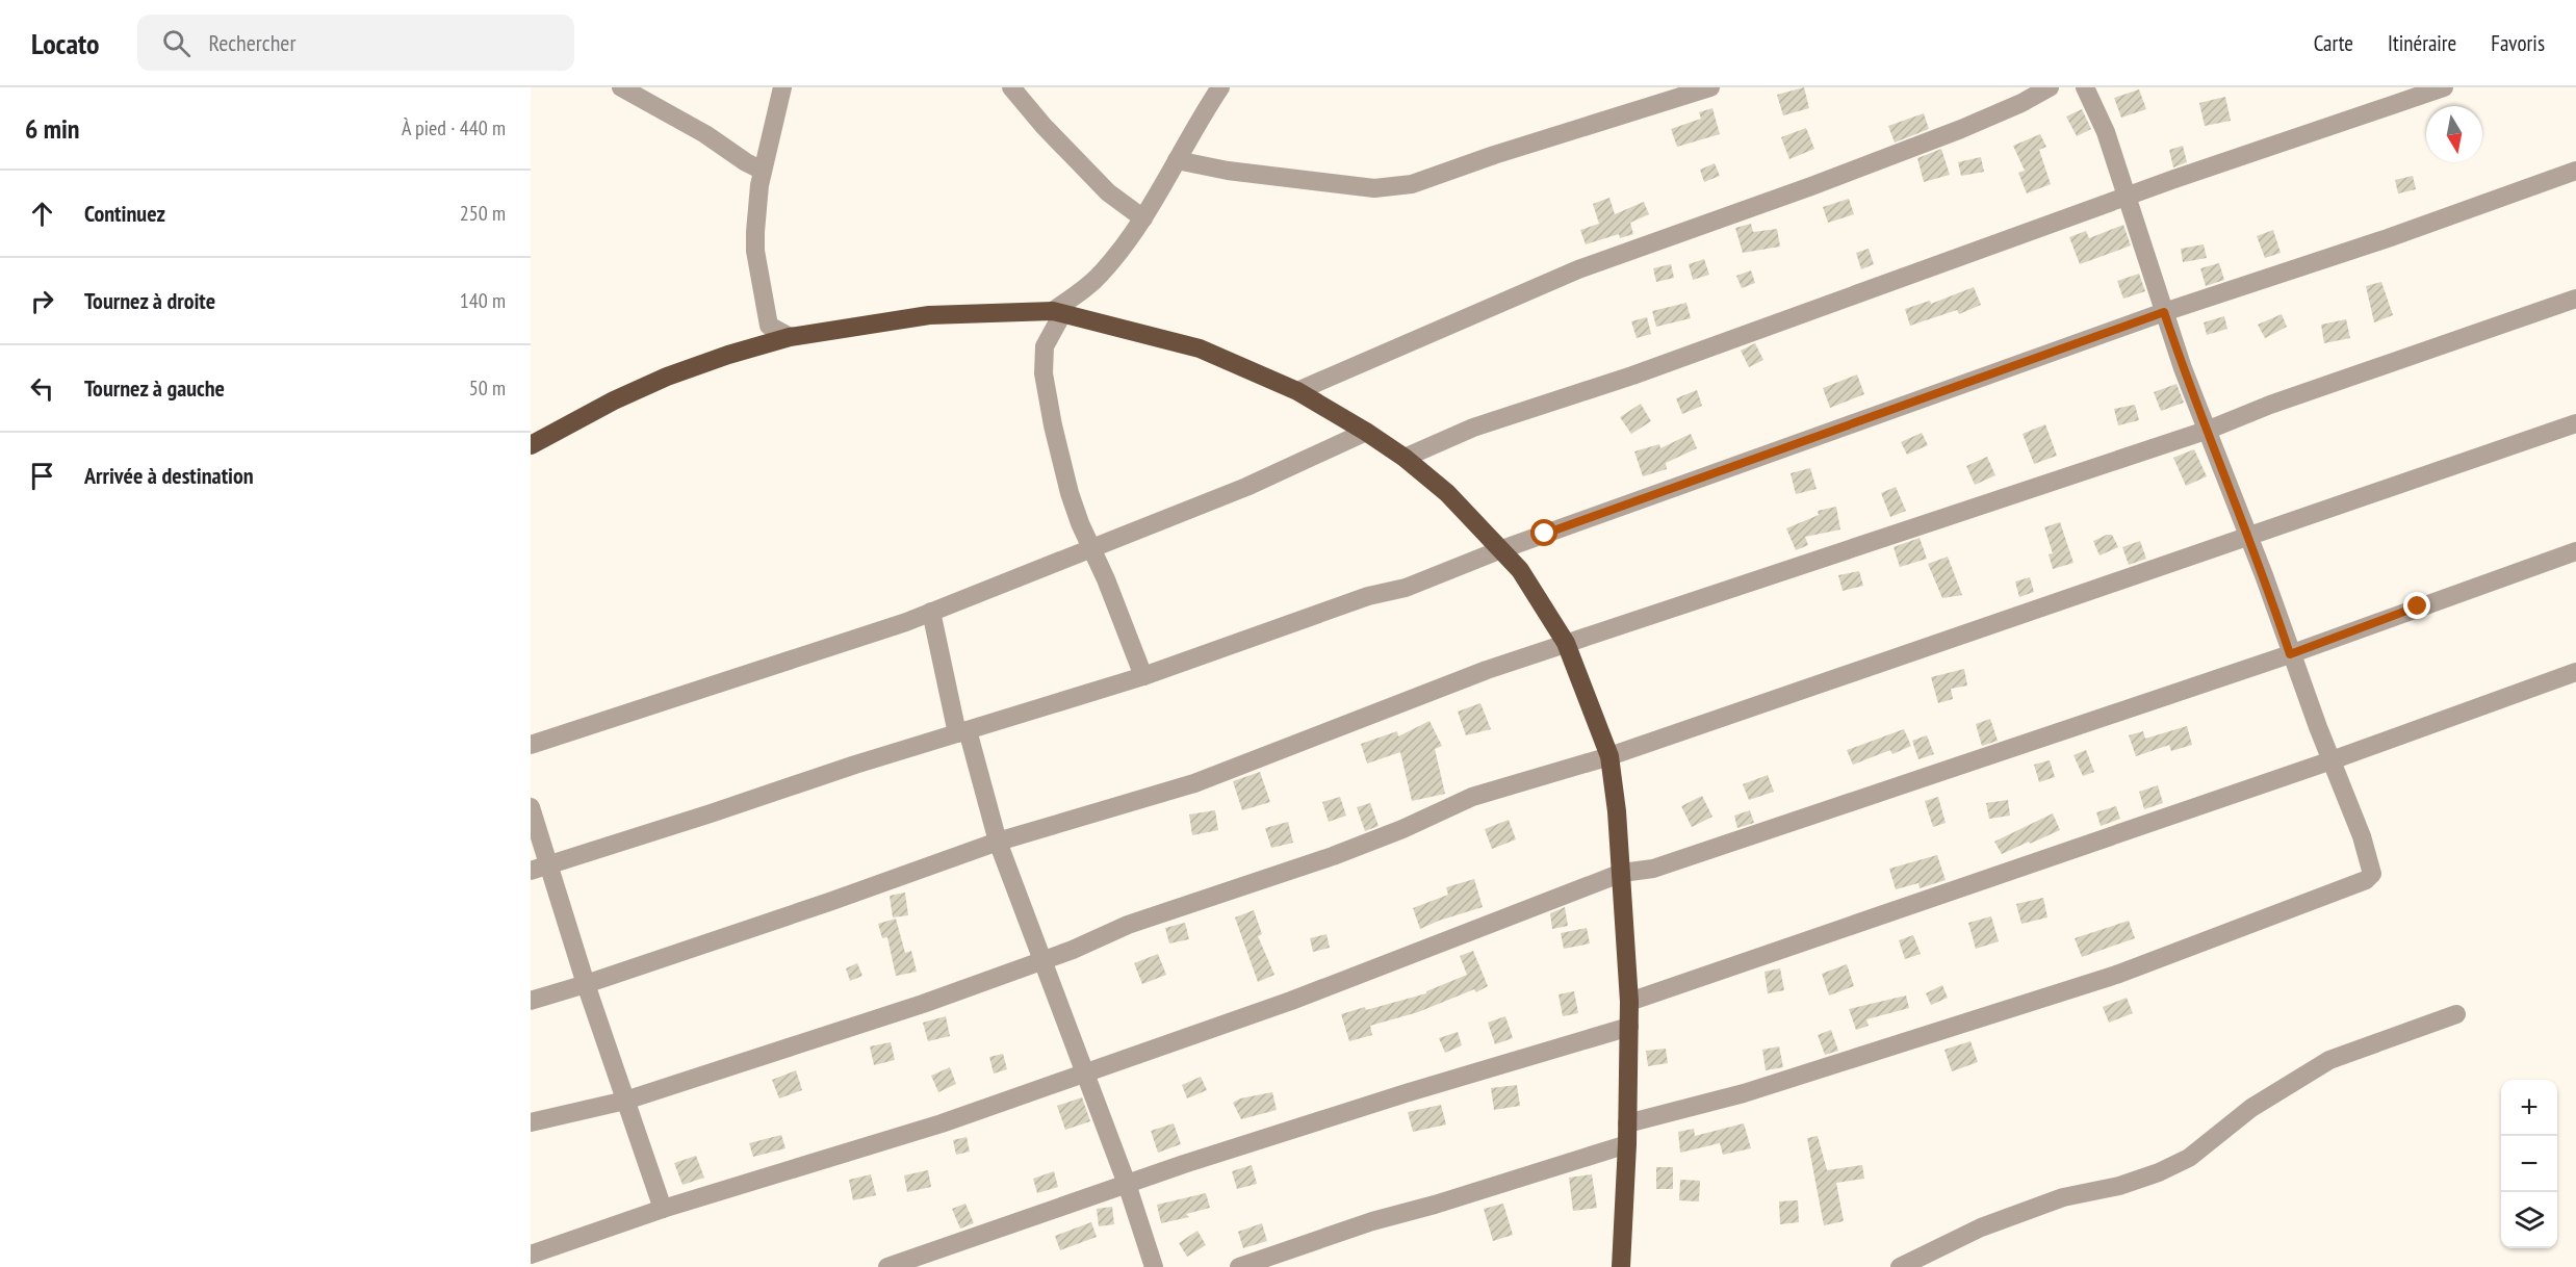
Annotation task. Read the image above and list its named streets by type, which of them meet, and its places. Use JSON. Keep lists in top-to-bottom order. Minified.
{"north":"bottom","page":{"header":"Locato","search":"Rechercher","nav":["Carte","Itinéraire","Favoris"],"heading":["6 min","À pied · 440 m"],"list":[["Continuez","250 m"],["Tournez à droite","140 m"],["Tournez à gauche","50 m"],"Arrivée à destination"],"map_buttons":["+","−"]}}
